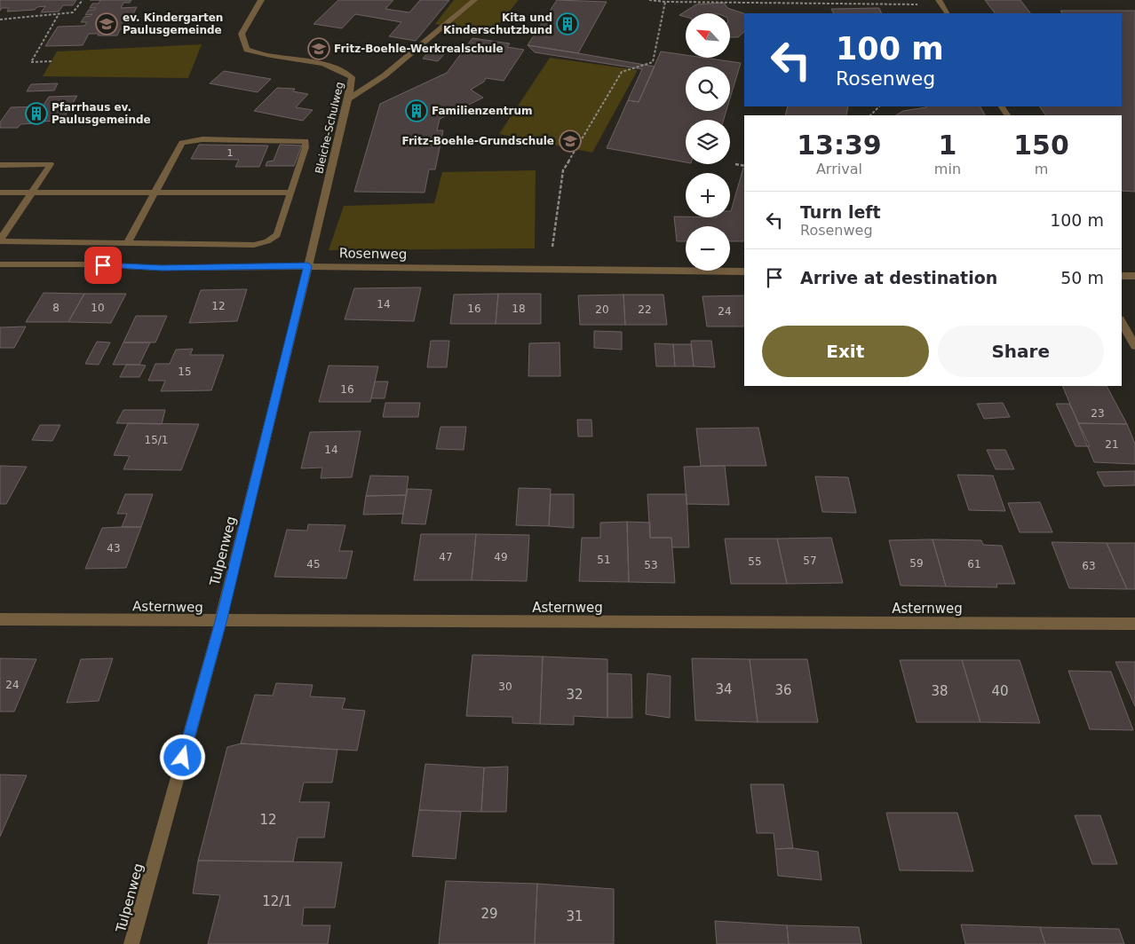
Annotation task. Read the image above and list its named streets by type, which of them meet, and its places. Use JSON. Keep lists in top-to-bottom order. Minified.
{"streets":{"street":["Bleiche-Schulweg","Rosenweg","Tulpenweg","Asternweg"]},"crossings":[["Bleiche-Schulweg","Rosenweg"],["Bleiche-Schulweg","Tulpenweg"],["Rosenweg","Tulpenweg"],["Tulpenweg","Asternweg"]],"places":{"school or university":["ev. Kindergarten Paulusgemeinde","Fritz-Boehle-Werkrealschule","Fritz-Boehle-Grundschule"],"building":["Kita und Kinderschutzbund","Familienzentrum","Pfarrhaus ev. Paulusgemeinde"]},"house_numbers":["1","14","12","8","10","16","18","20","22","24","15","16","23","15/1","21","14","43","47","49","51","57","55","59","45","61","53","63","24","30","34","36","38","40","32","12","12/1","29","31"],"north":"top left","page":{"map_buttons":["+","−"],"turn":["100 m","Rosenweg"],"eta":["13:39","Arrival","1","min","150","m"],"list":[{"name":"Turn left","note":"Rosenweg","value":"100 m"},{"name":"Arrive at destination","value":"50 m"}],"buttons":["Exit","Share"]}}
